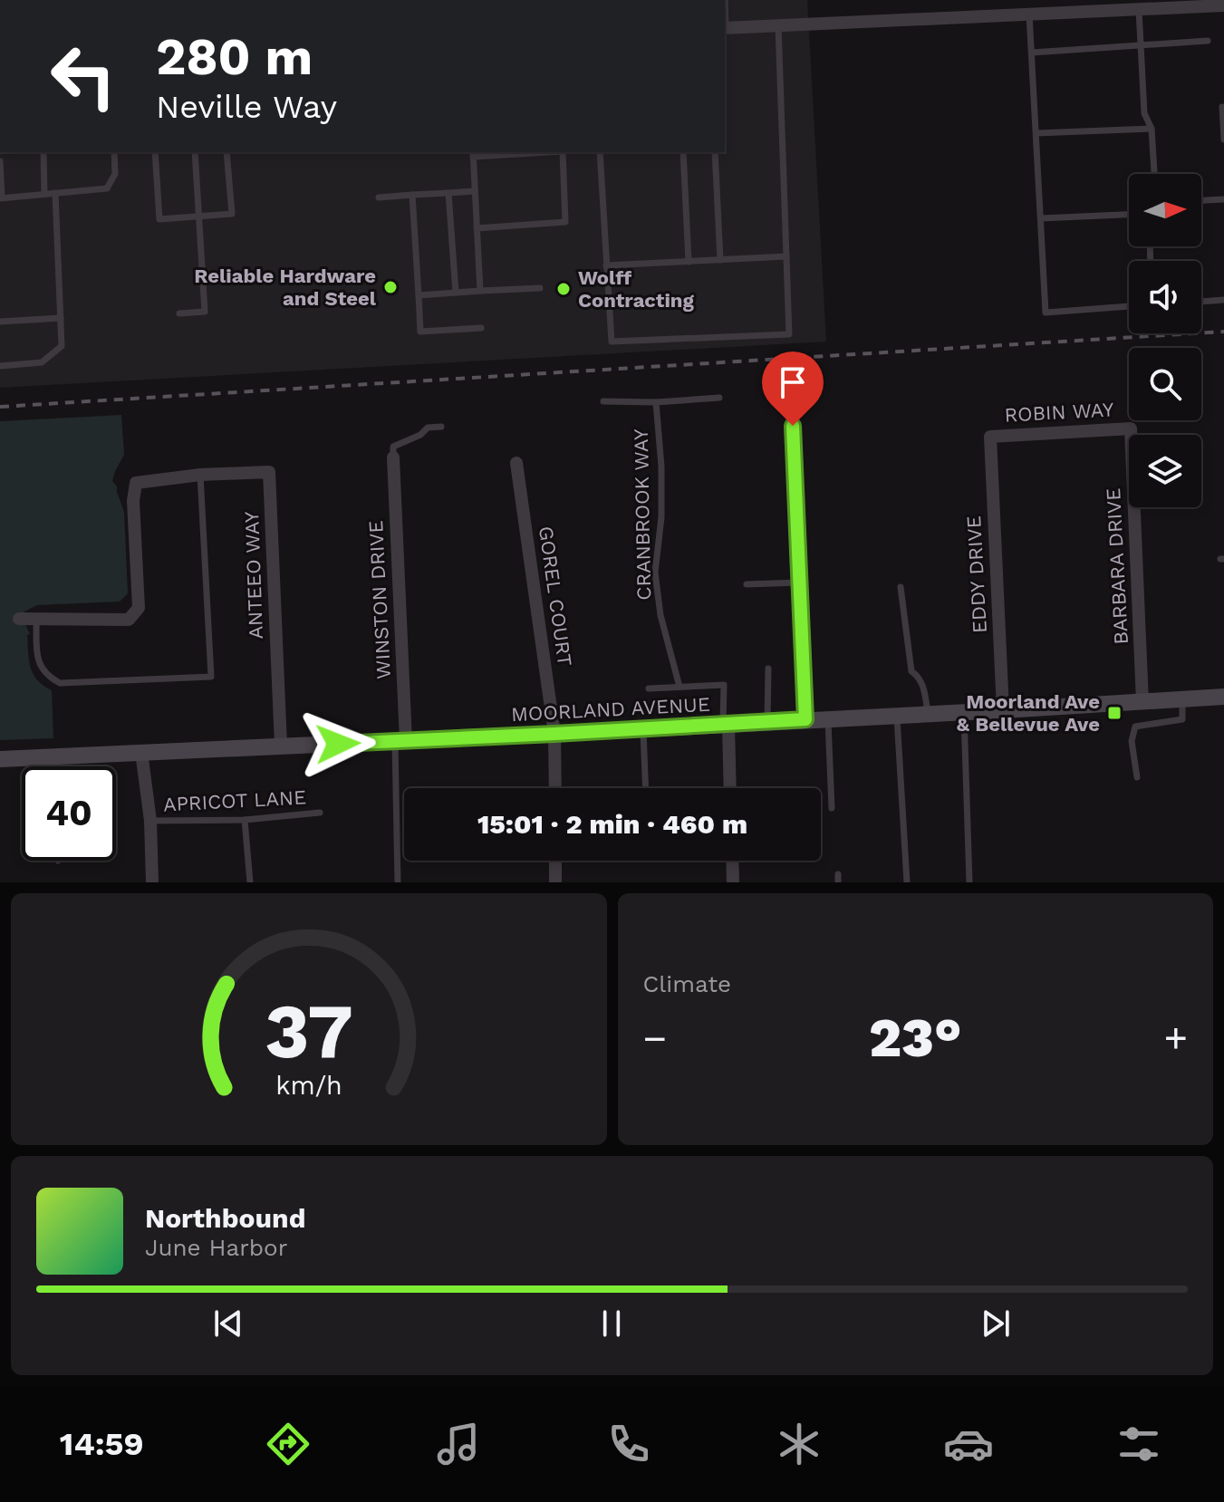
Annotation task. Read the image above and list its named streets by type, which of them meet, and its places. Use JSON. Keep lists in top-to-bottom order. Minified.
{"streets":{"street":["ROBIN WAY","BARBARA DRIVE","EDDY DRIVE","ANTEEO WAY","GOREL COURT","WINSTON DRIVE","MOORLAND AVENUE"],"lane":["CRANBROOK WAY","APRICOT LANE"]},"crossings":[["ROBIN WAY","BARBARA DRIVE"],["ROBIN WAY","EDDY DRIVE"],["BARBARA DRIVE","MOORLAND AVENUE"],["EDDY DRIVE","MOORLAND AVENUE"],["ANTEEO WAY","MOORLAND AVENUE"],["GOREL COURT","MOORLAND AVENUE"],["WINSTON DRIVE","MOORLAND AVENUE"]],"places":{"other":["Reliable Hardware and Steel","Wolff Contracting"],"transit":["Moorland Ave & Bellevue Ave"]},"north":"right","page":{"turn":["280 m","Neville Way"],"limit":"40","trip":"15:01 · 2 min · 460 m","tile":"Climate","heat":["−","23°","+"],"song":["Northbound","June Harbor"],"tabs":"14:59","gauge":["37","km/h"]}}
